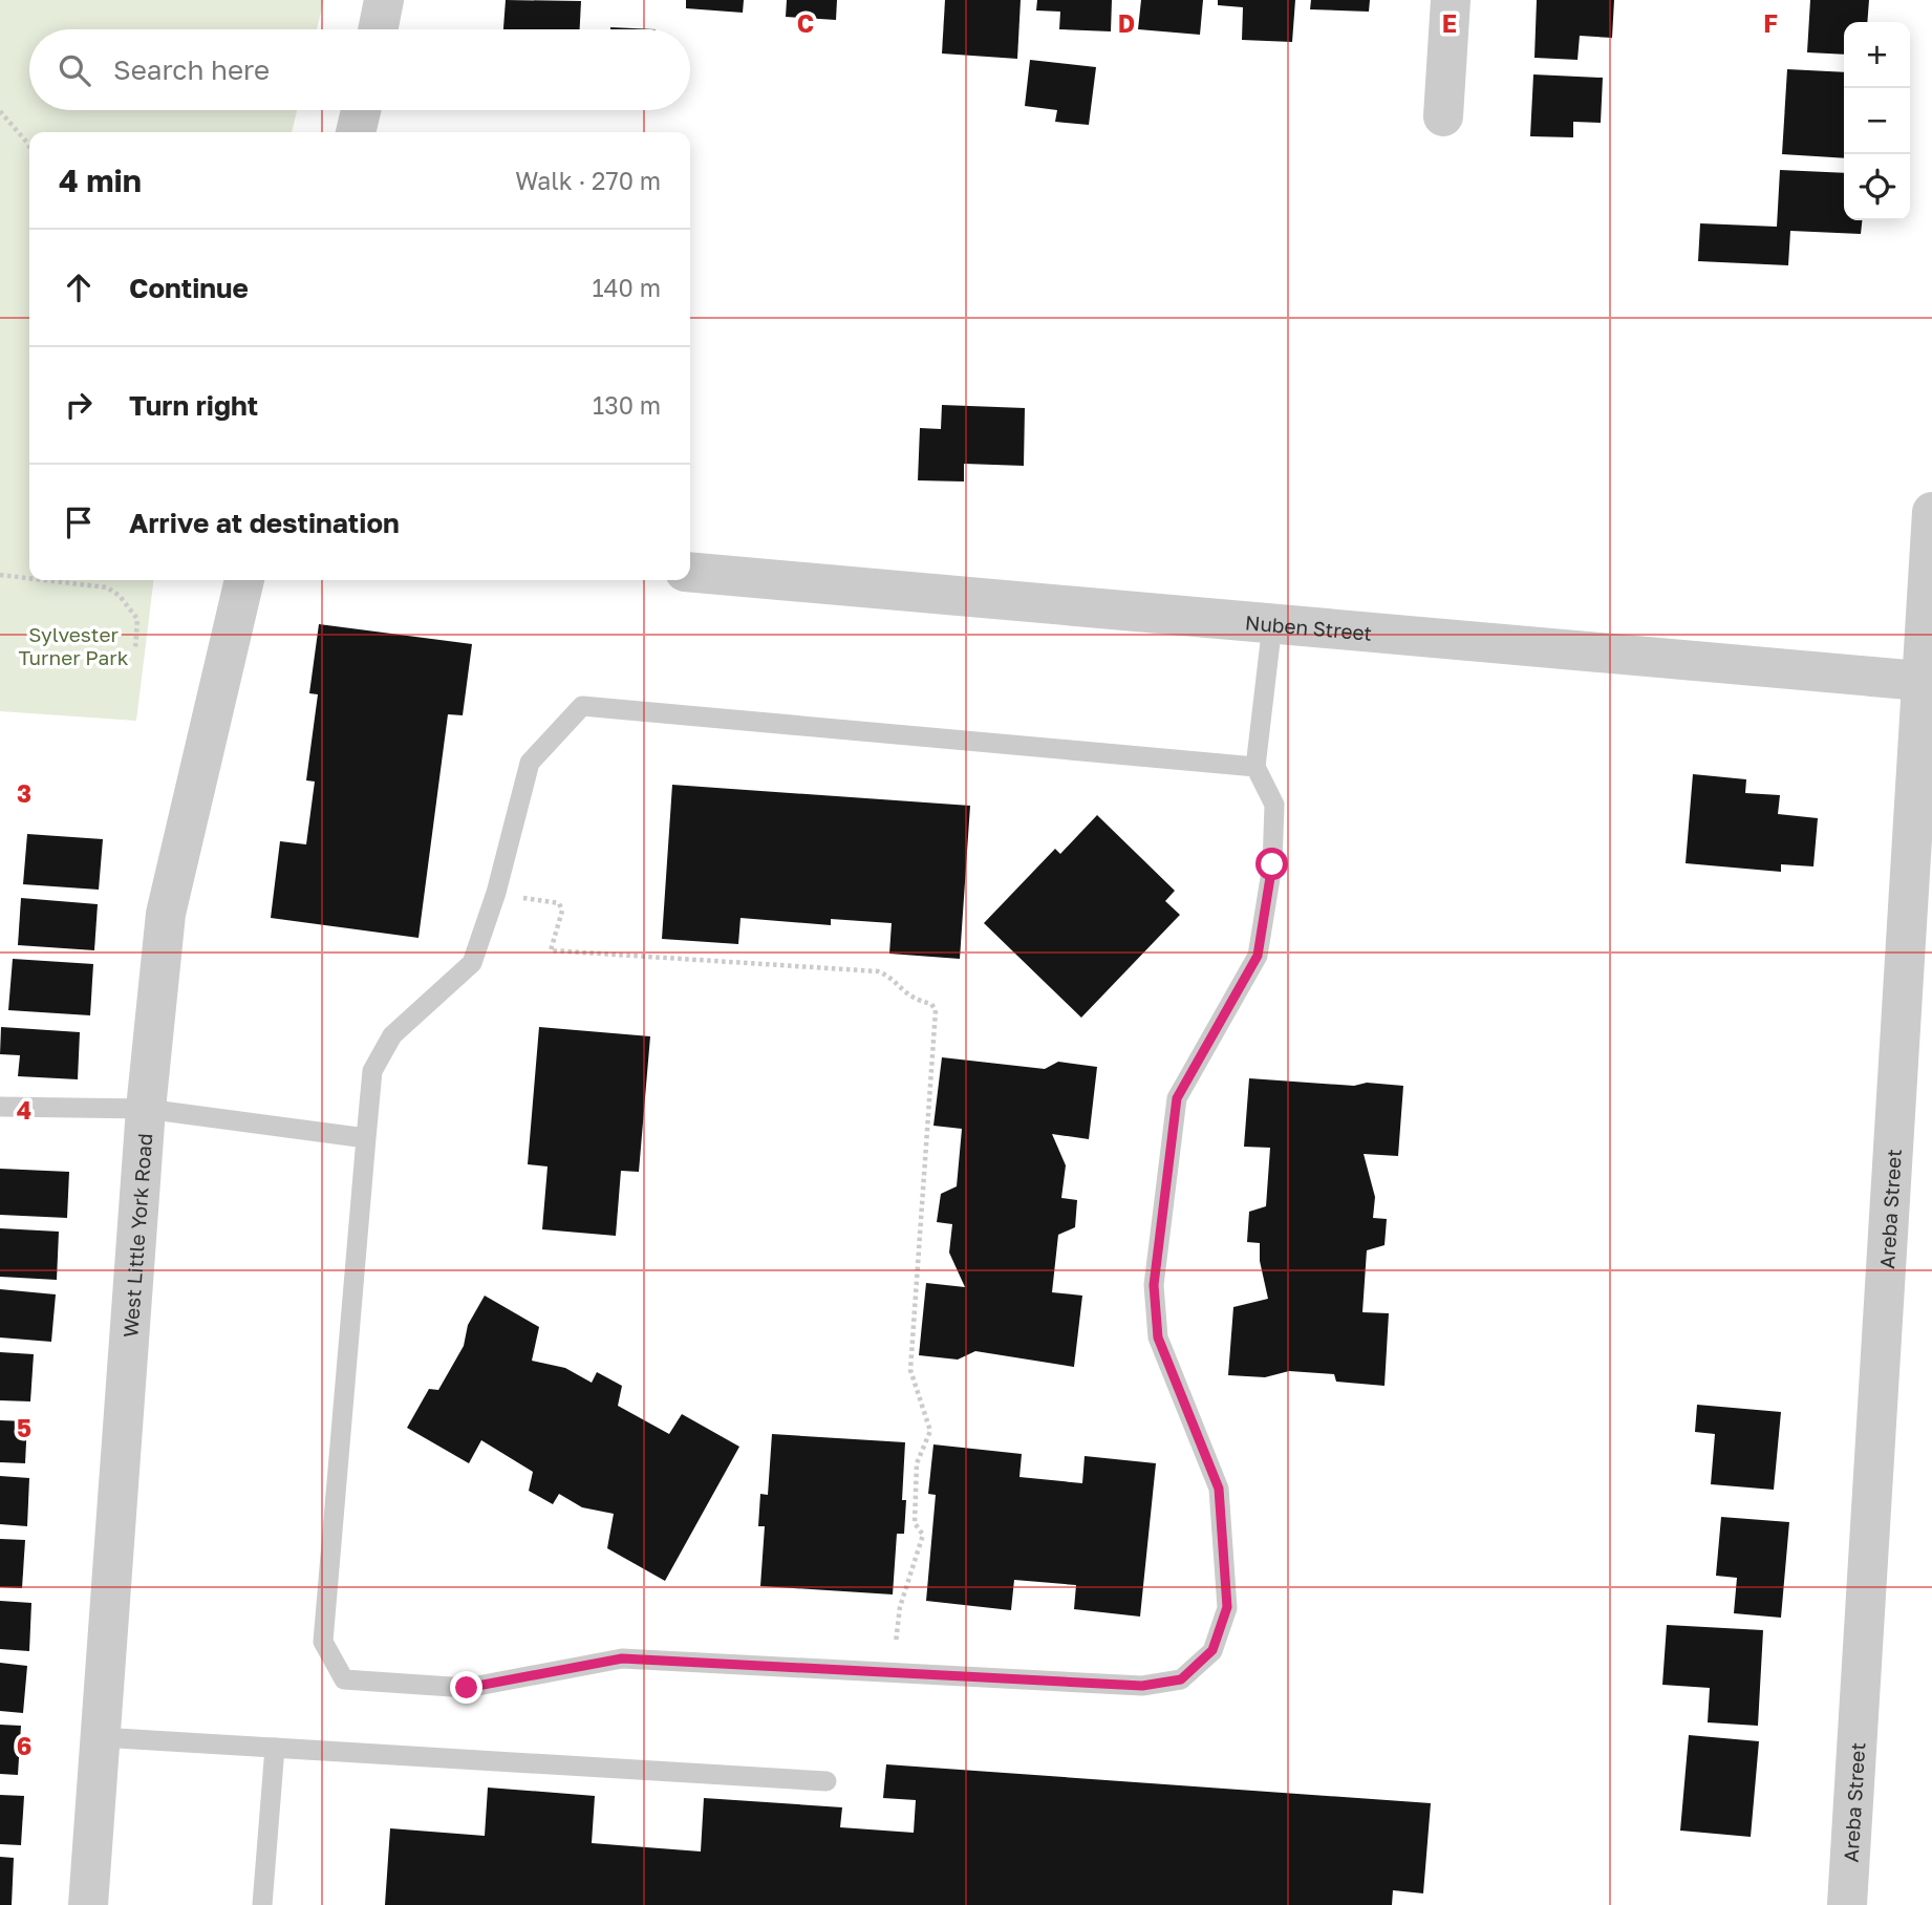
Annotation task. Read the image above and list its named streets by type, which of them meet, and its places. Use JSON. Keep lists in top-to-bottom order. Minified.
{"streets":{"street":["Nuben Street","Areba Street","West Little York Road"]},"crossings":[["Nuben Street","Areba Street"]],"parks":["Sylvester Turner Park"],"page":{"map_buttons":["+","−"],"search":"Search here","heading":["4 min","Walk · 270 m"],"list":[["Continue","140 m"],["Turn right","130 m"],"Arrive at destination"]},"grid":{"columns":["C","D","E","F"],"rows":["3","4","5","6"]}}
